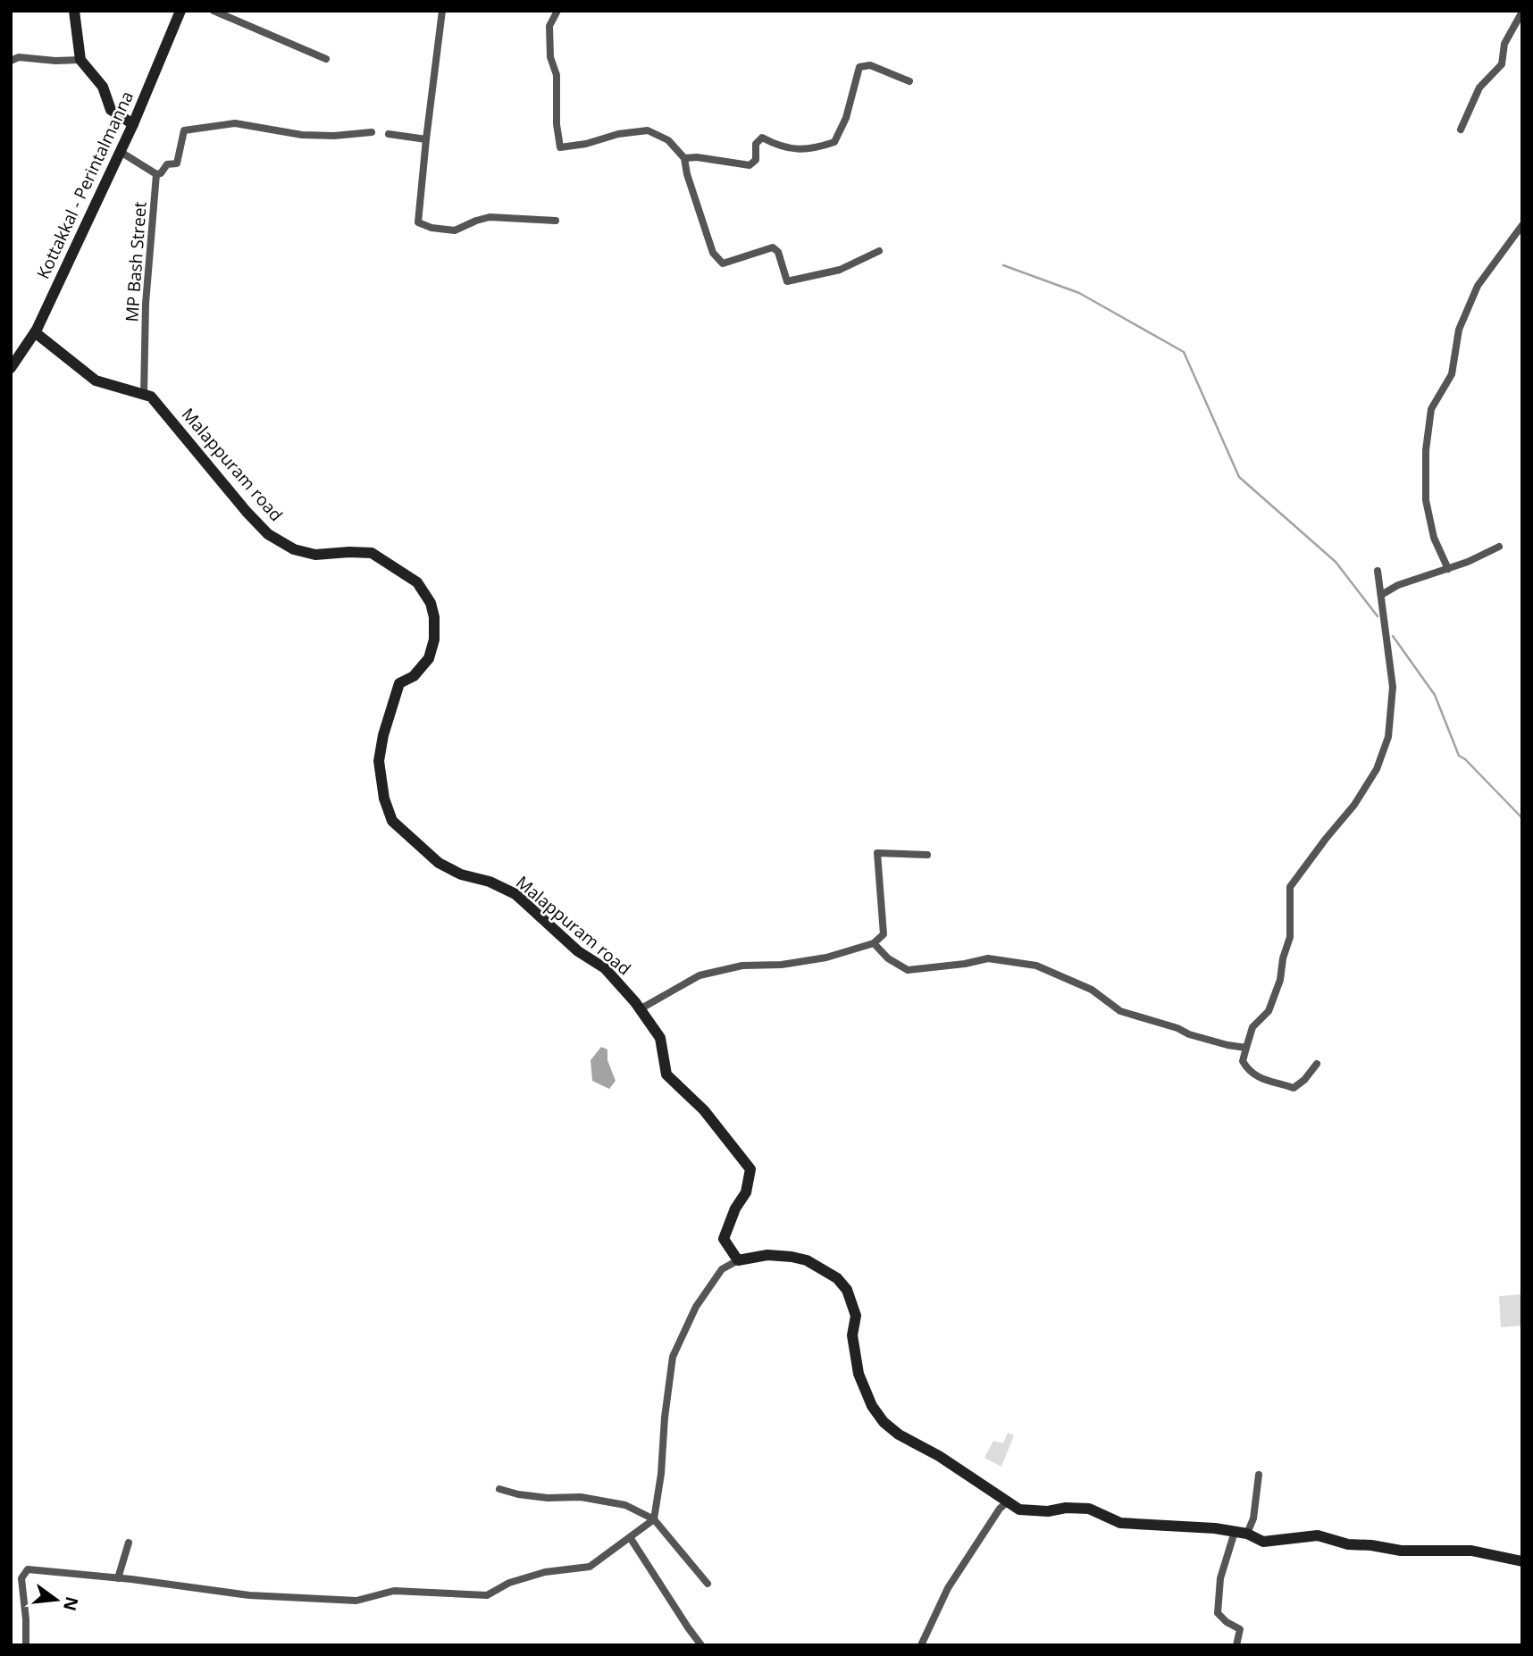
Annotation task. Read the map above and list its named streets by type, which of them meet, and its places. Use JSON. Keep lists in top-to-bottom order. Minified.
{"streets":{"street":["Kottakkal - Perintalmanna","MP Bash Street","Malappuram road"]},"crossings":[["Kottakkal - Perintalmanna","Malappuram road"],["MP Bash Street","Malappuram road"]],"north":"right"}
